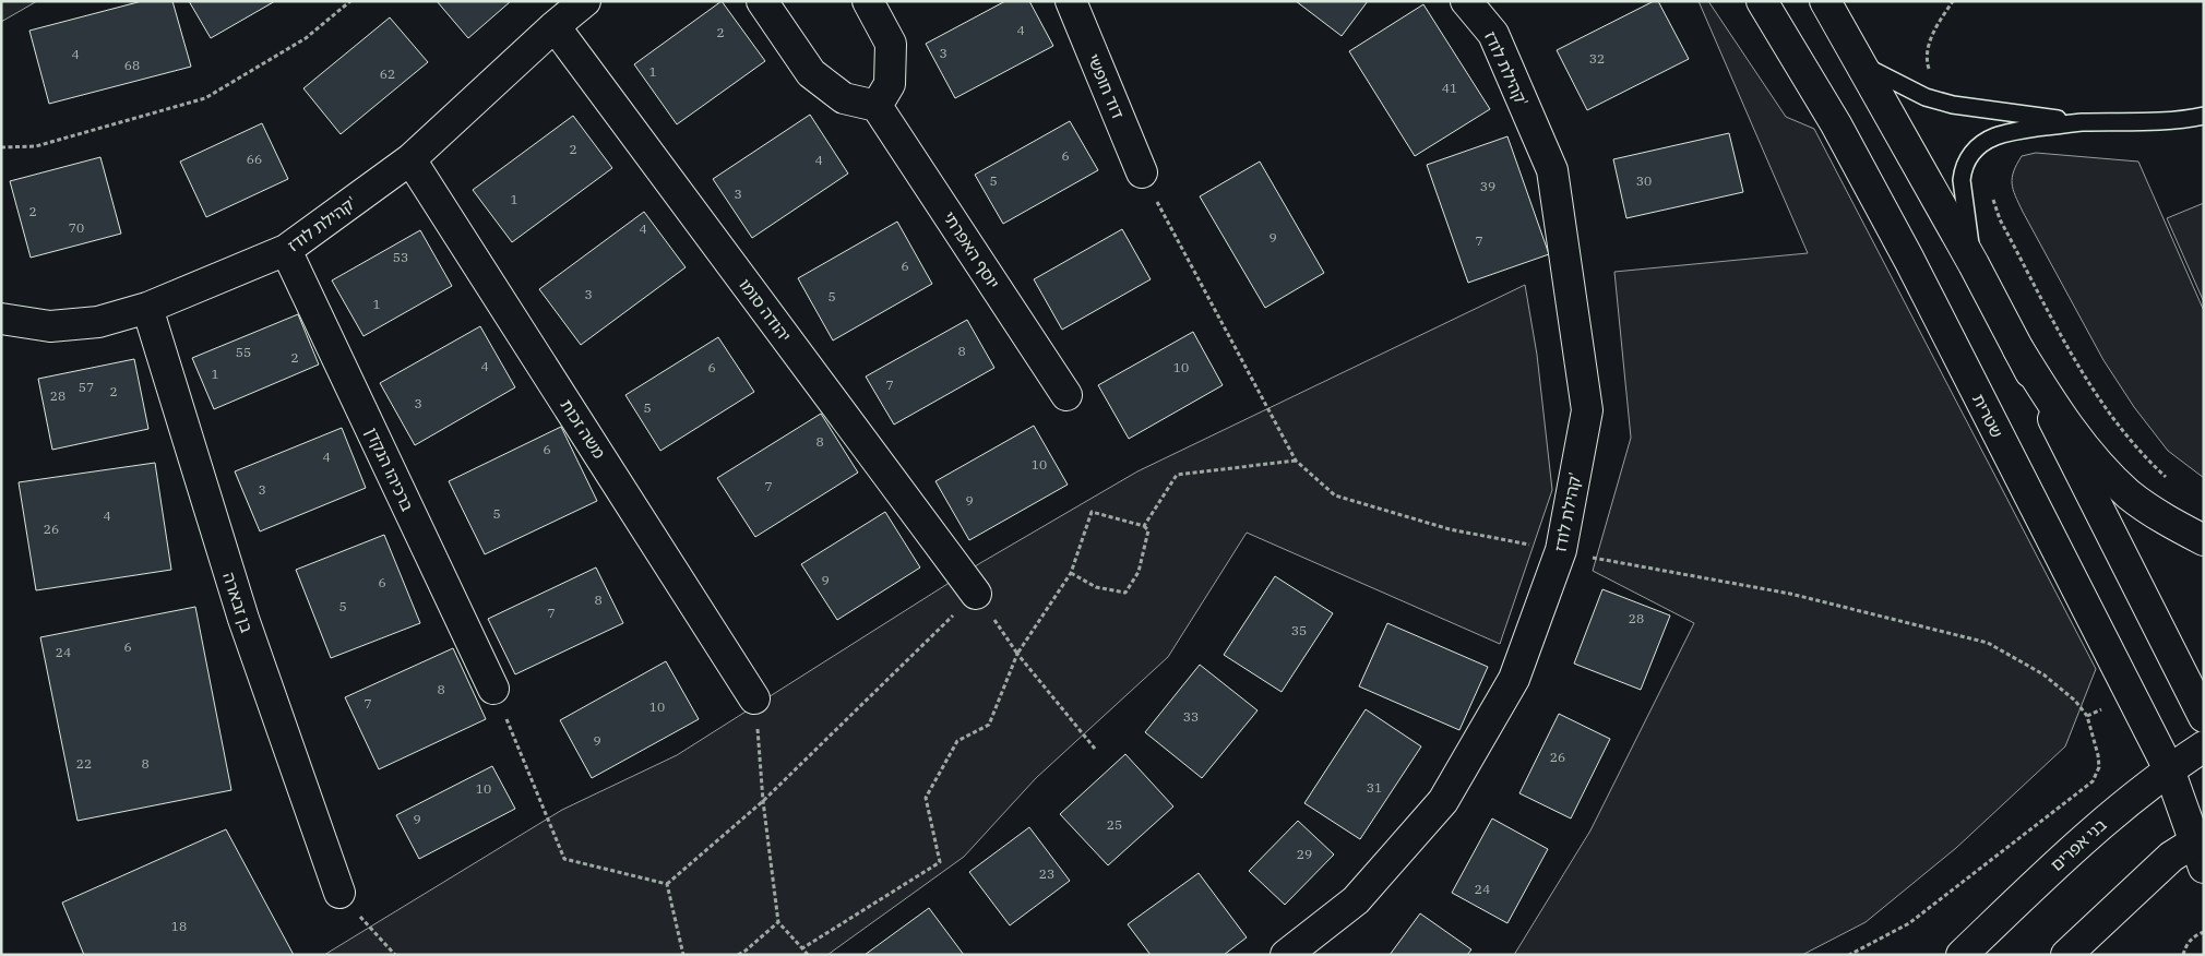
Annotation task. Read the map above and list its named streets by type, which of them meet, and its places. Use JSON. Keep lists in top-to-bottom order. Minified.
{"streets":{"street":["קהילת לודז'","דוד חופשי","יוסף האפרתי","יהודה סומו","שטרית","משה זכות","ברכיהו הנקדן","בן זבארה","בני אפרים"]},"crossings":[["קהילת לודז'","יהודה סומו"],["קהילת לודז'","משה זכות"],["קהילת לודז'","ברכיהו הנקדן"],["קהילת לודז'","בן זבארה"],["שטרית","בני אפרים"]],"house_numbers":["4","2","3","4","32","68","1","62","41","2","6","66","4","5","30","39","3","1","2","70","4","9","7","53","6","3","5","1","8","55","2","4","6","10","1","7","57","2","28","3","5","8","6","4","10","7","3","9","5","4","26","9","6","8","5","7","28","35","6","24","8","7","10","33","9","26","22","8","31","10","9","25","29","23","24","18"]}
